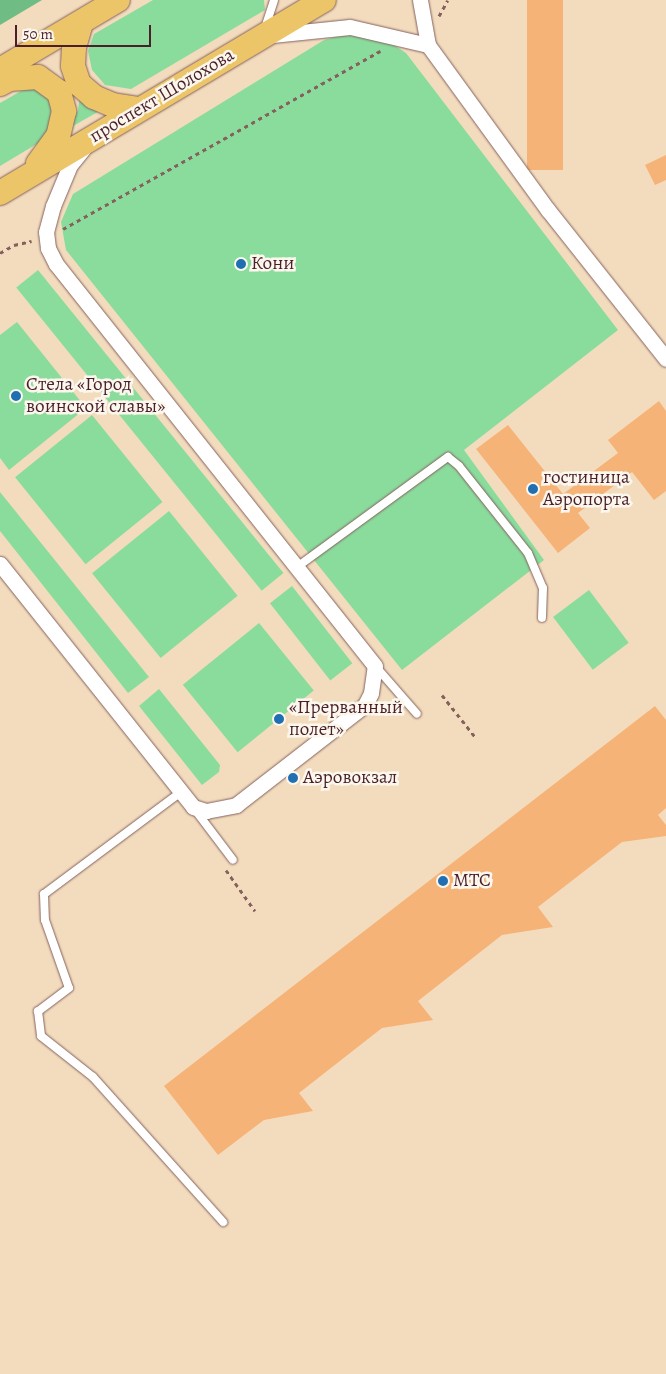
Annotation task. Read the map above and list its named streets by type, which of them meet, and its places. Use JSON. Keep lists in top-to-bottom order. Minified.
{"streets":{"main road":["проспект Шолохова"]},"places":["Кони","Стела «Город воинской славы»","гостиница Аэропорта","«Пpepвaнный пoлeт»","Аэровокзал","МТС"],"scale_bar":"50 m"}
